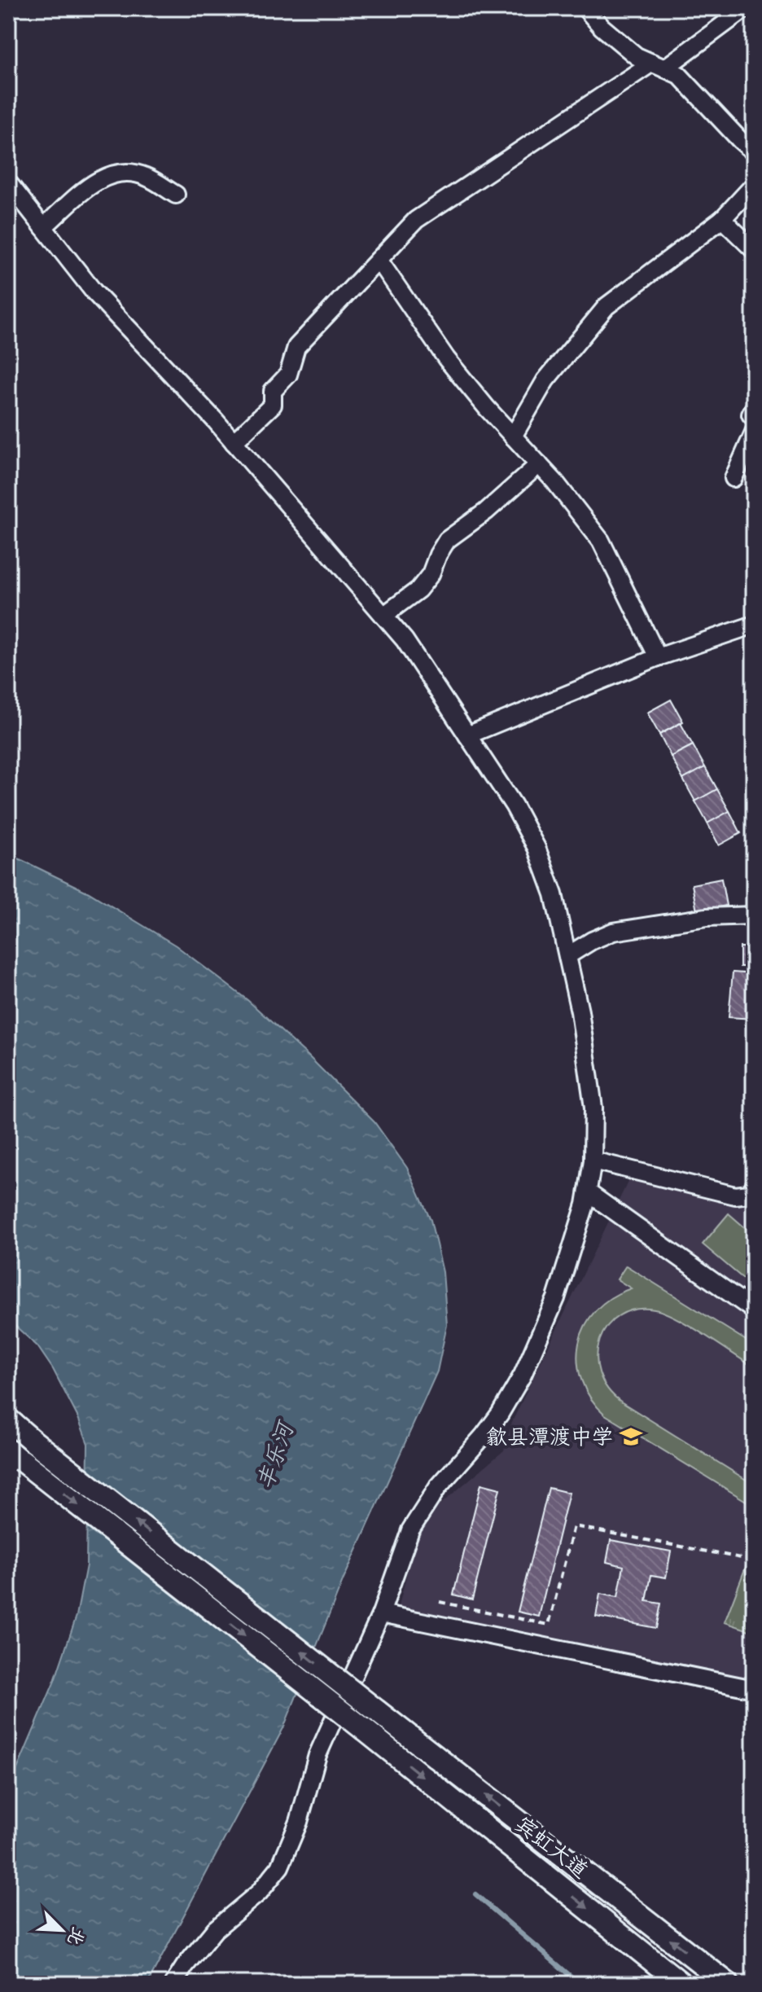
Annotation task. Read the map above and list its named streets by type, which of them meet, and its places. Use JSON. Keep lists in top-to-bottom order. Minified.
{"streets":{"main road":["宾虹大道"]},"water":["丰乐河"],"places":{"school or university":["歙县潭渡中学"]},"north":"bottom right"}
